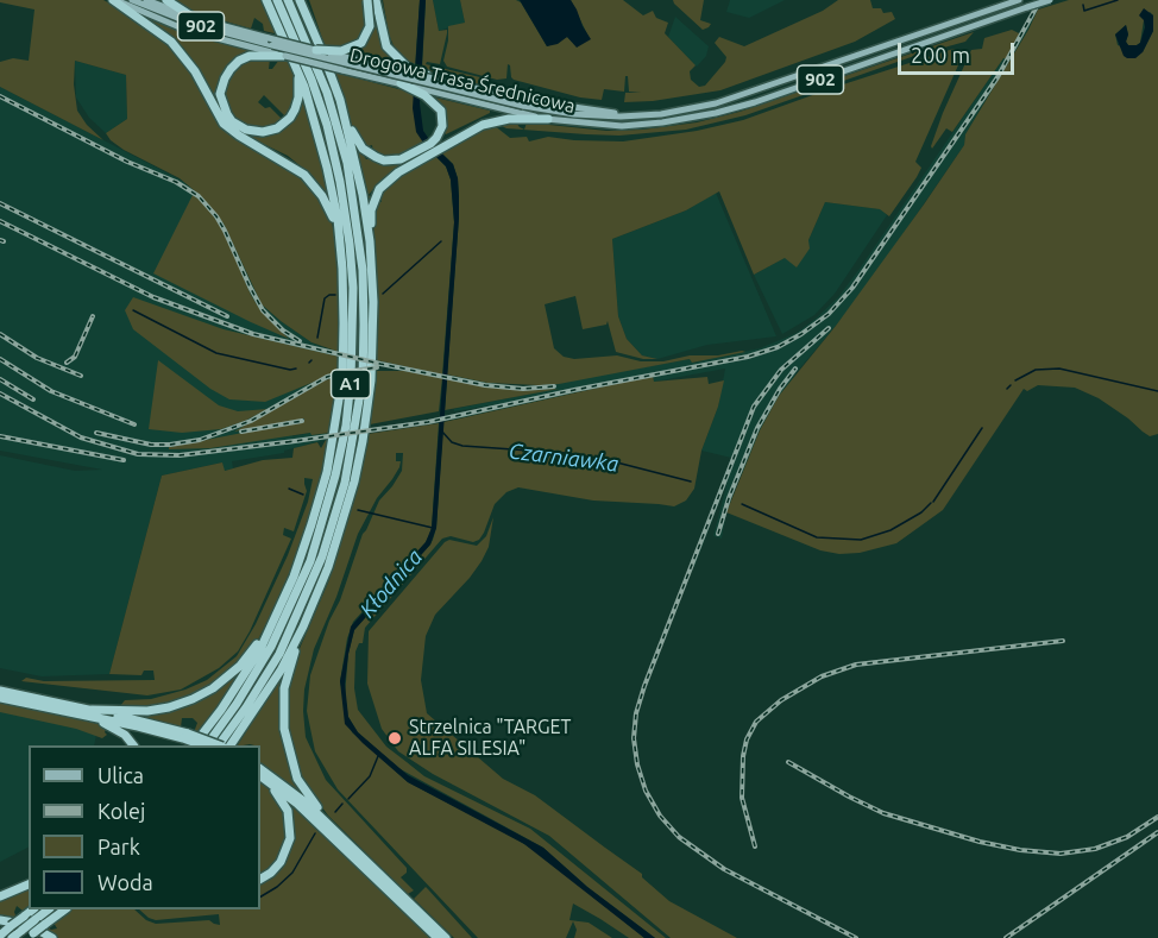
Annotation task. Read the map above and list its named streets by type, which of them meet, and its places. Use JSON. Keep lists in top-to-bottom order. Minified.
{"streets":{"highway":["A1"],"main road":["902","Drogowa Trasa Średnicowa"]},"water":["Czarniawka","Kłodnica"],"places":["Strzelnica \"TARGET ALFA SILESIA\""],"legend":["Ulica","Kolej","Park","Woda"],"scale_bar":"200 m"}
